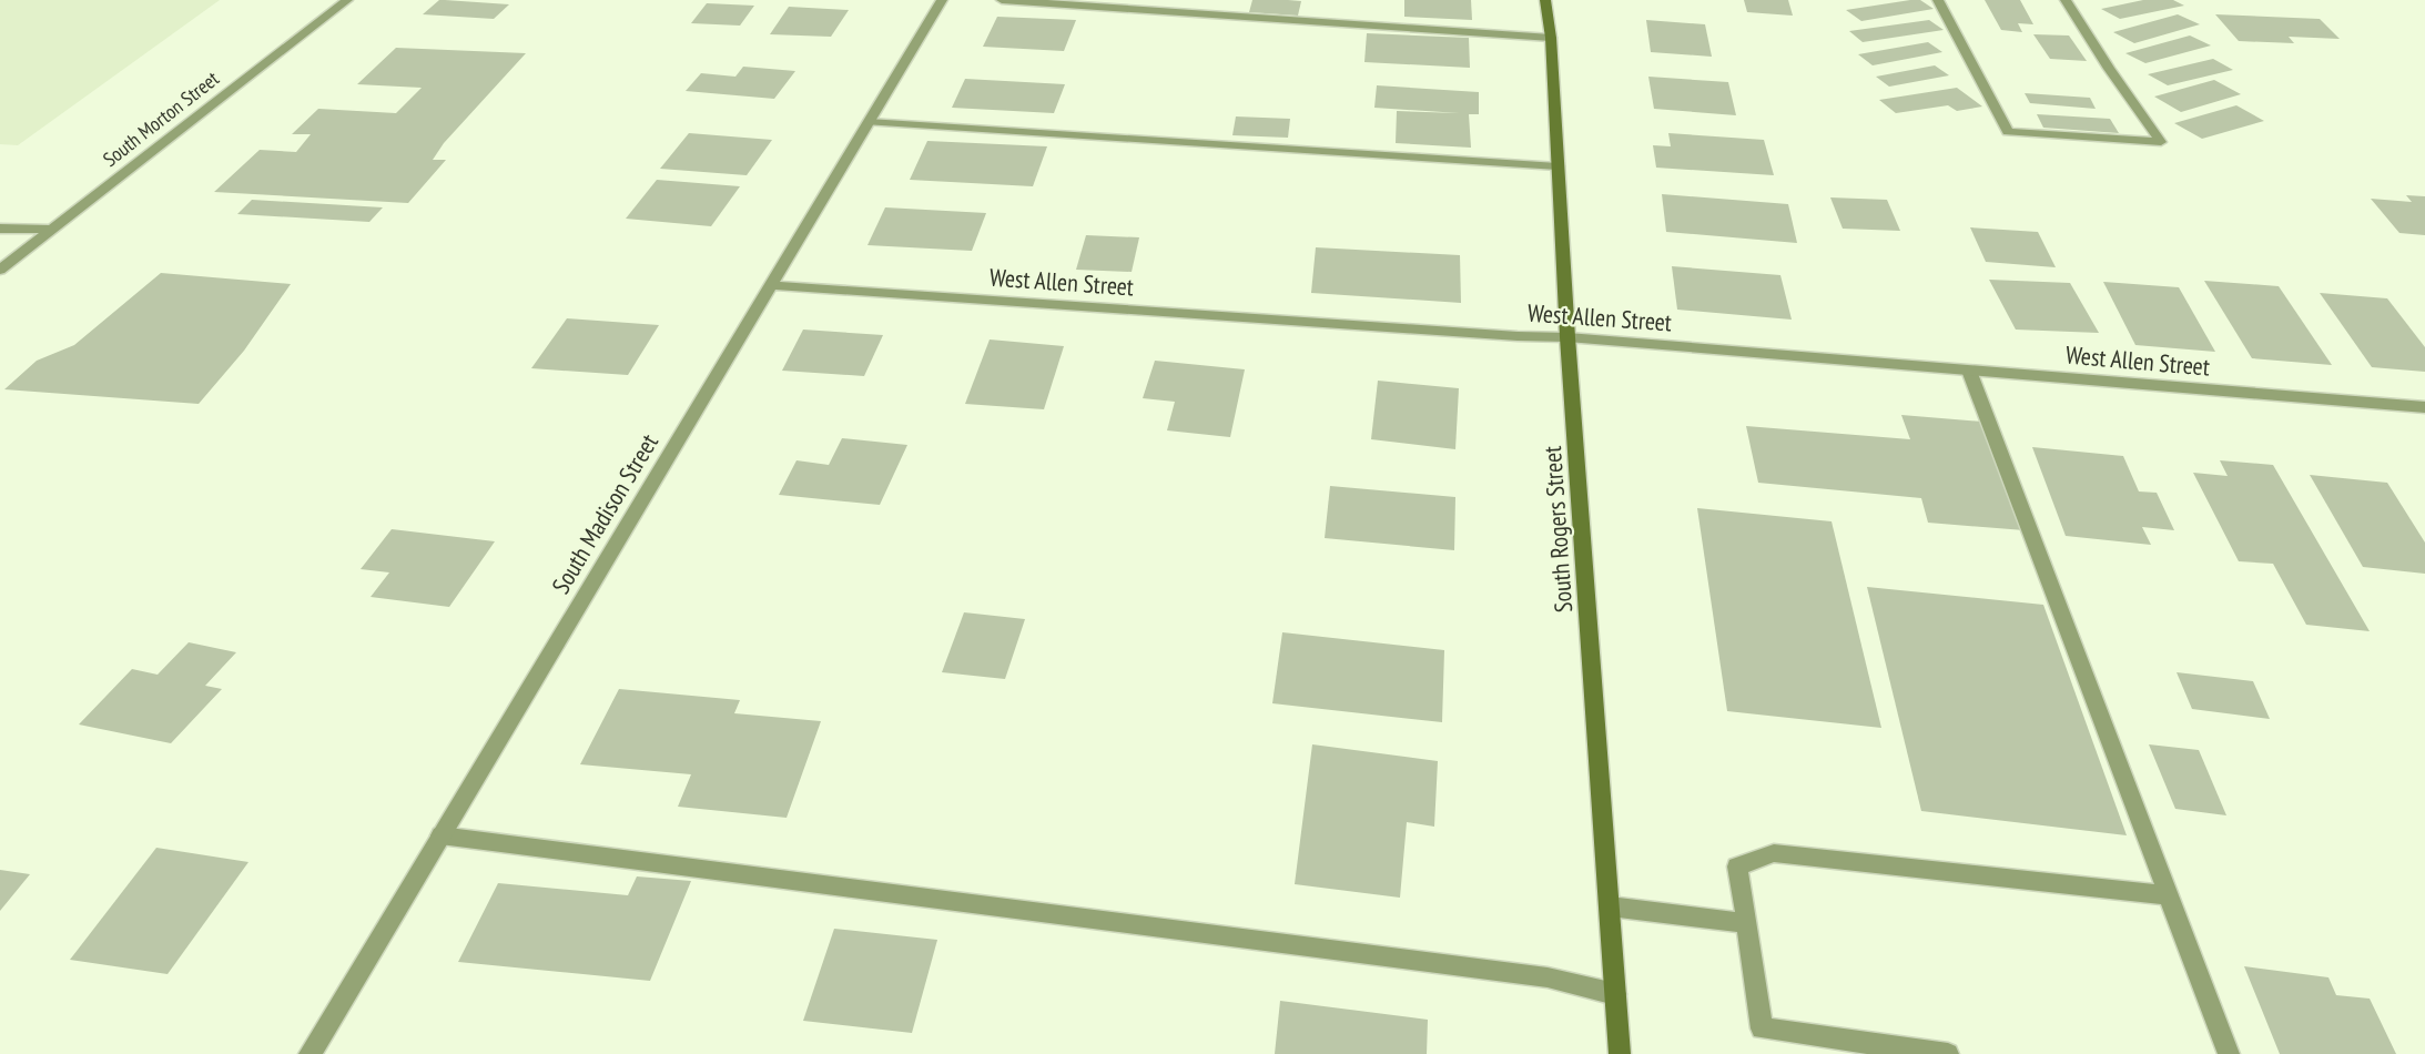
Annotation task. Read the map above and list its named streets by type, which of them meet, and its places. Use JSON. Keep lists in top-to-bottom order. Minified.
{"streets":{"street":["South Morton Street","West Allen Street","South Madison Street","South Rogers Street"]},"crossings":[["West Allen Street","South Madison Street"],["West Allen Street","South Rogers Street"]]}
